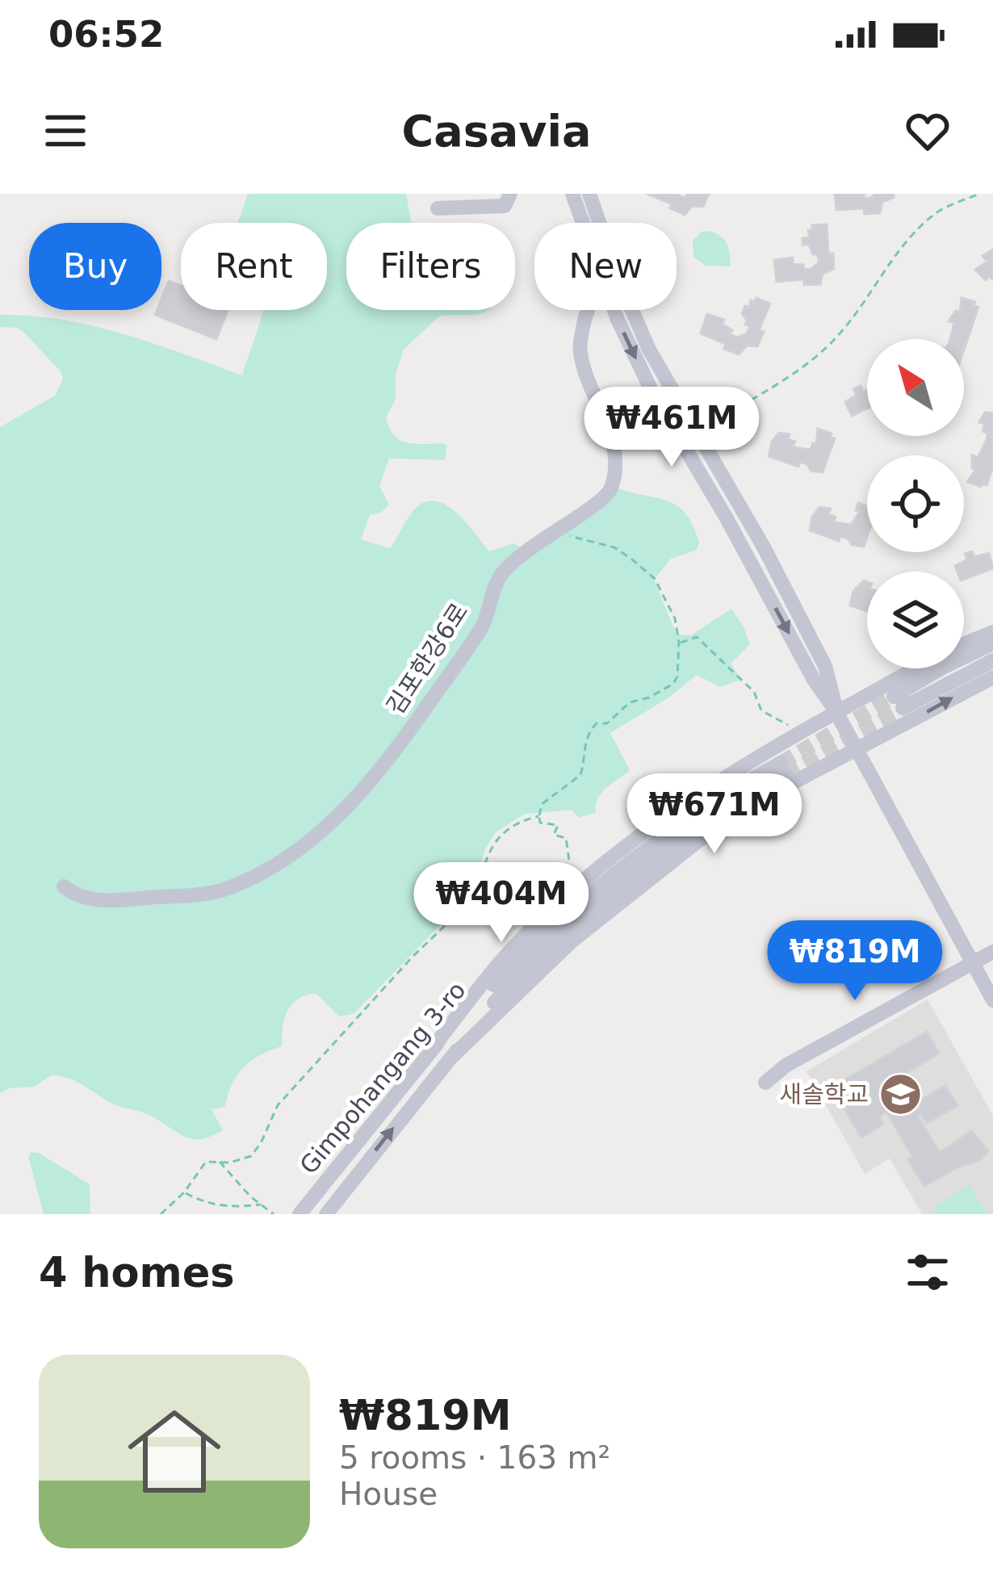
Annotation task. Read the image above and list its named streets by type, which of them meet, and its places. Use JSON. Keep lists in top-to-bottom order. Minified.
{"streets":{"street":["김포한강6로","Gimpohangang 3-ro"]},"places":{"school or university":["새솔학교"]},"north":"top left","page":{"status":"06:52","header":"Casavia","chip":["Buy","Rent","Filters","New"],"price":["₩461M","₩671M","₩404M","₩819M"],"heading":"4 homes","list":[{"name":"₩819M","note":"5 rooms · 163 m² · House"}]}}
